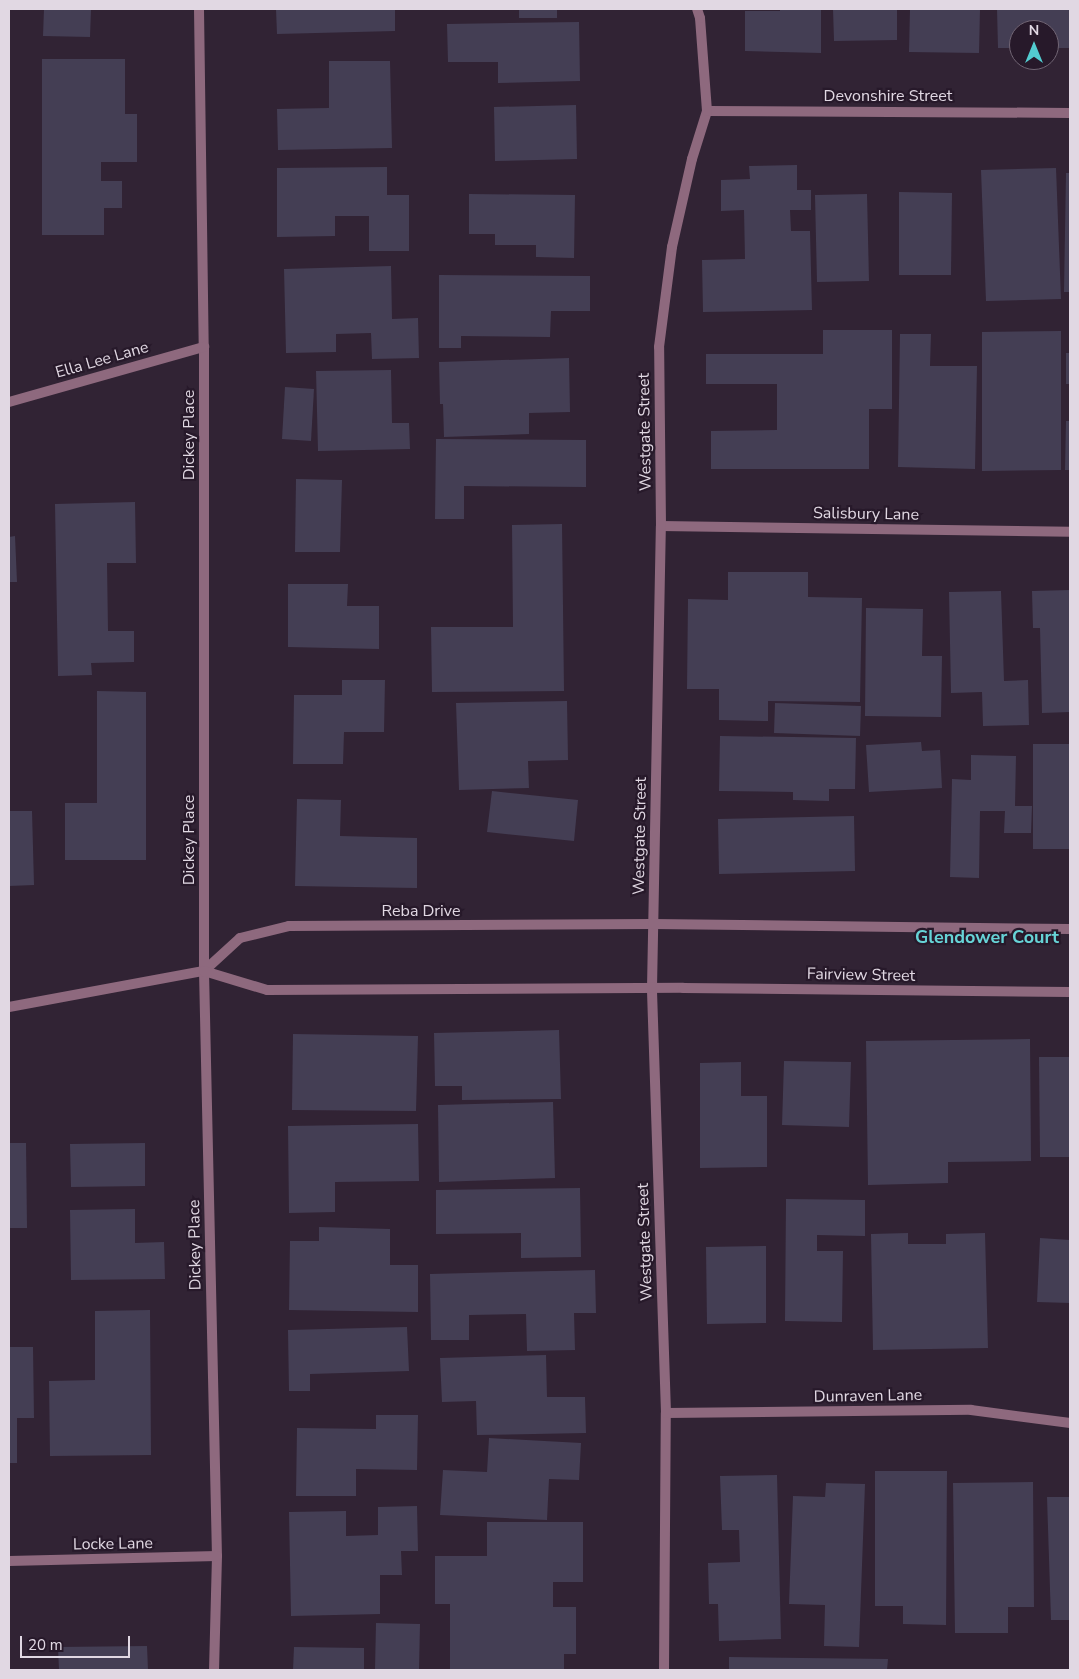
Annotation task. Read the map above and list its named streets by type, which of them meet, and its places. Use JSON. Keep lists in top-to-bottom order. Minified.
{"streets":{"street":["Devonshire Street","Ella Lee Lane","Westgate Street","Dickey Place","Salisbury Lane","Reba Drive","Fairview Street","Dunraven Lane","Locke Lane"]},"crossings":[["Devonshire Street","Westgate Street"],["Ella Lee Lane","Dickey Place"],["Westgate Street","Salisbury Lane"],["Westgate Street","Reba Drive"],["Westgate Street","Fairview Street"],["Westgate Street","Dunraven Lane"],["Dickey Place","Reba Drive"],["Dickey Place","Locke Lane"]],"districts":["Glendower Court"],"scale_bar":"20 m","north":"top"}
